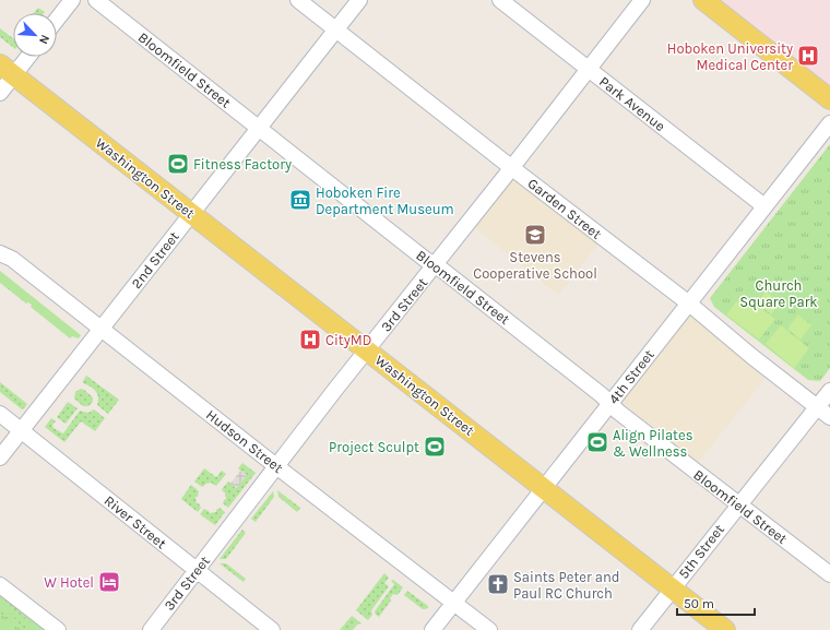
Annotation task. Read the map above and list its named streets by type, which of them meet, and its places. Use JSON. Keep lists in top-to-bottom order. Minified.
{"streets":{"main road":["Washington Street"],"street":["Bloomfield Street","Park Avenue","Garden Street","2nd Street","3rd Street","4th Street","Hudson Street","River Street","5th Street"]},"crossings":[["Bloomfield Street","2nd Street"],["Bloomfield Street","3rd Street"],["Bloomfield Street","4th Street"],["Bloomfield Street","5th Street"],["Park Avenue","3rd Street"],["Park Avenue","4th Street"],["Washington Street","2nd Street"],["Washington Street","3rd Street"],["Washington Street","4th Street"],["Washington Street","5th Street"],["Garden Street","2nd Street"],["Garden Street","3rd Street"],["Garden Street","4th Street"],["Garden Street","5th Street"],["2nd Street","Hudson Street"],["2nd Street","River Street"],["3rd Street","Hudson Street"],["3rd Street","River Street"],["4th Street","Hudson Street"]],"parks":["Church Square Park"],"places":{"hospital":["Hoboken University Medical Center","CityMD"],"sports":["Fitness Factory","Align Pilates & Wellness","Project Sculpt"],"museum":["Hoboken Fire Department Museum"],"school or university":["Stevens Cooperative School"],"hotel":["W Hotel"],"church":["Saints Peter and Paul RC Church"]},"scale_bar":"50 m","north":"bottom right"}
